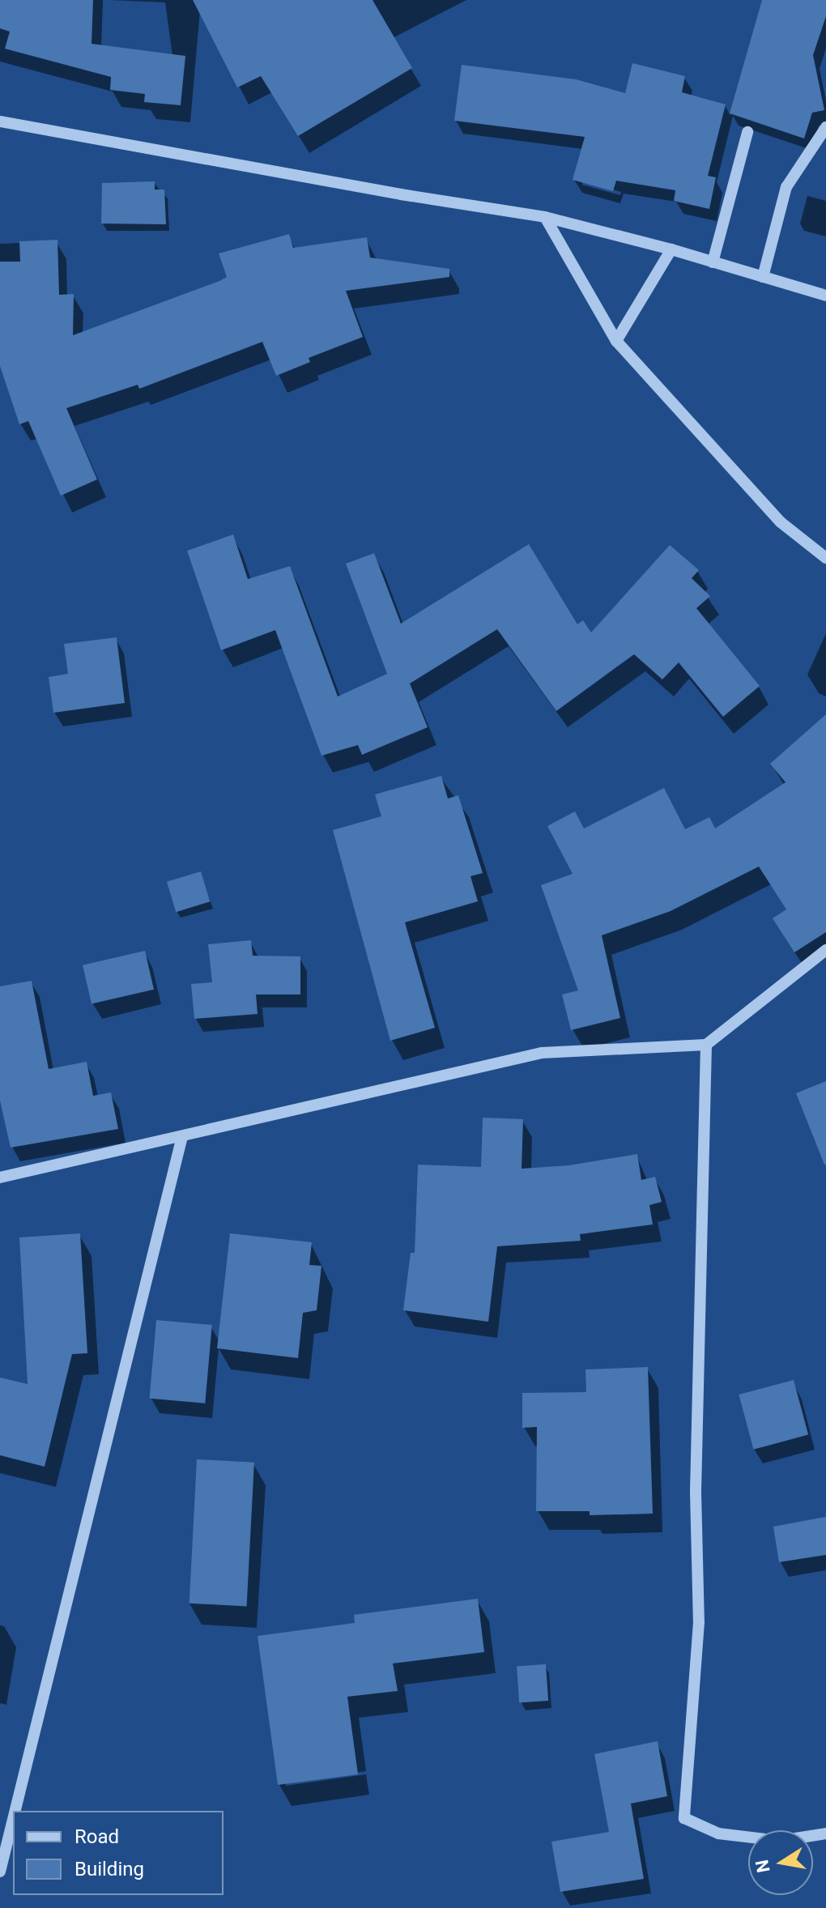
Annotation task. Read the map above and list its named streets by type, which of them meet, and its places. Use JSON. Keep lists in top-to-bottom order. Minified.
{"legend":["Road","Building"],"north":"left"}
